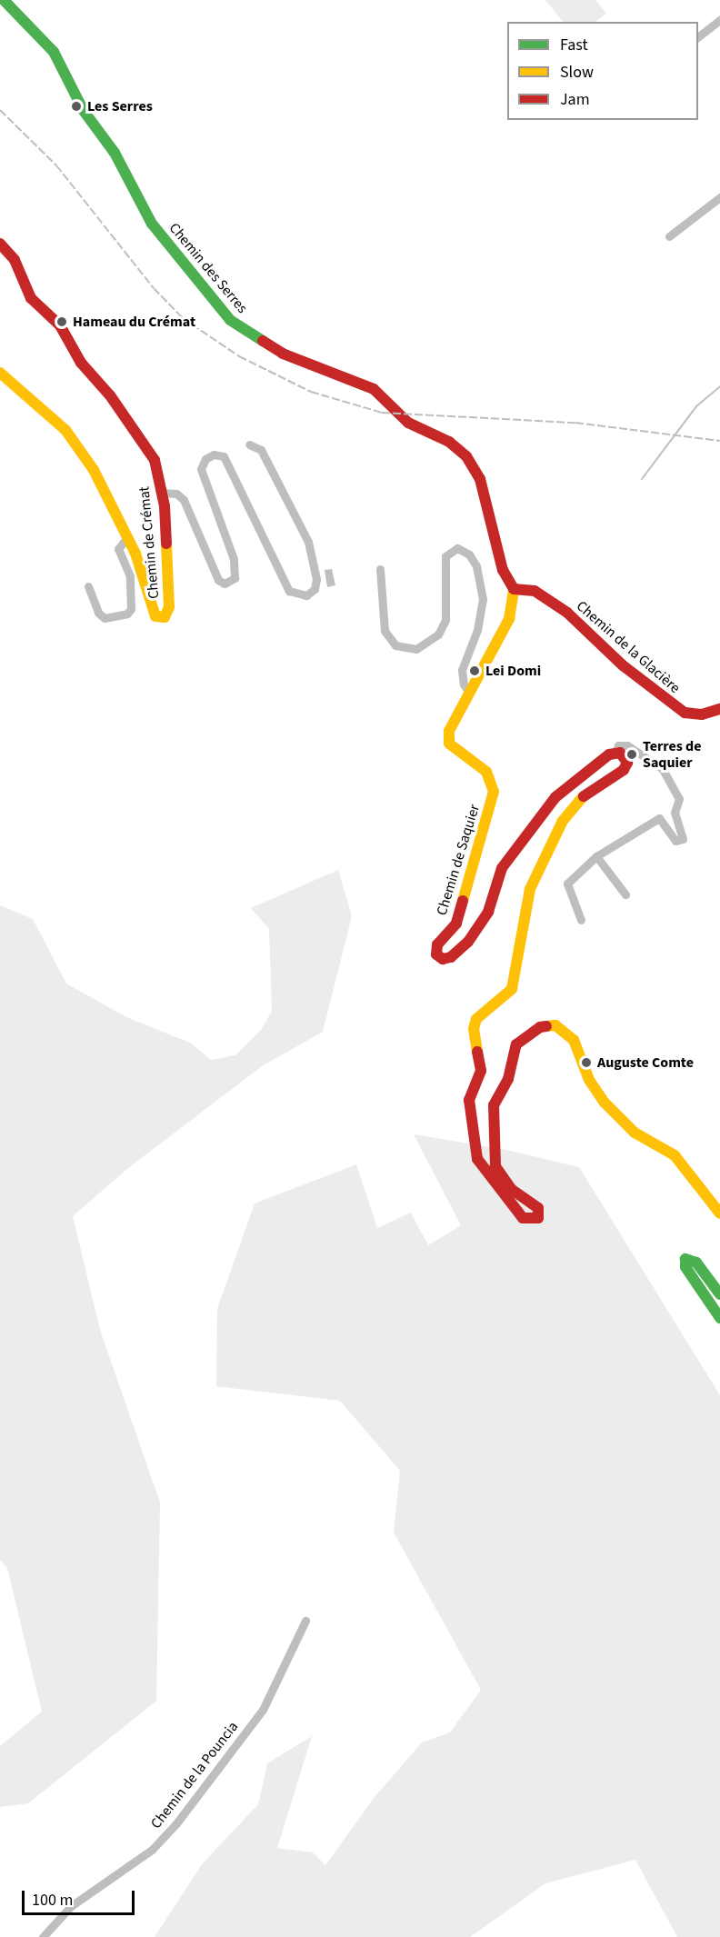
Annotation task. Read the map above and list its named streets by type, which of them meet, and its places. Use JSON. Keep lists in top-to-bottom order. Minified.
{"streets":{"street":["Chemin des Serres","Chemin de Crémat","Chemin de la Glacière","Chemin de Saquier","Chemin de la Pouncia"]},"crossings":[["Chemin des Serres","Chemin de la Glacière"],["Chemin des Serres","Chemin de Saquier"],["Chemin de la Glacière","Chemin de Saquier"]],"places":["Les Serres","Hameau du Crémat","Lei Domi","Terres de Saquier","Auguste Comte"],"legend":["Fast","Slow","Jam"],"scale_bar":"100 m"}
